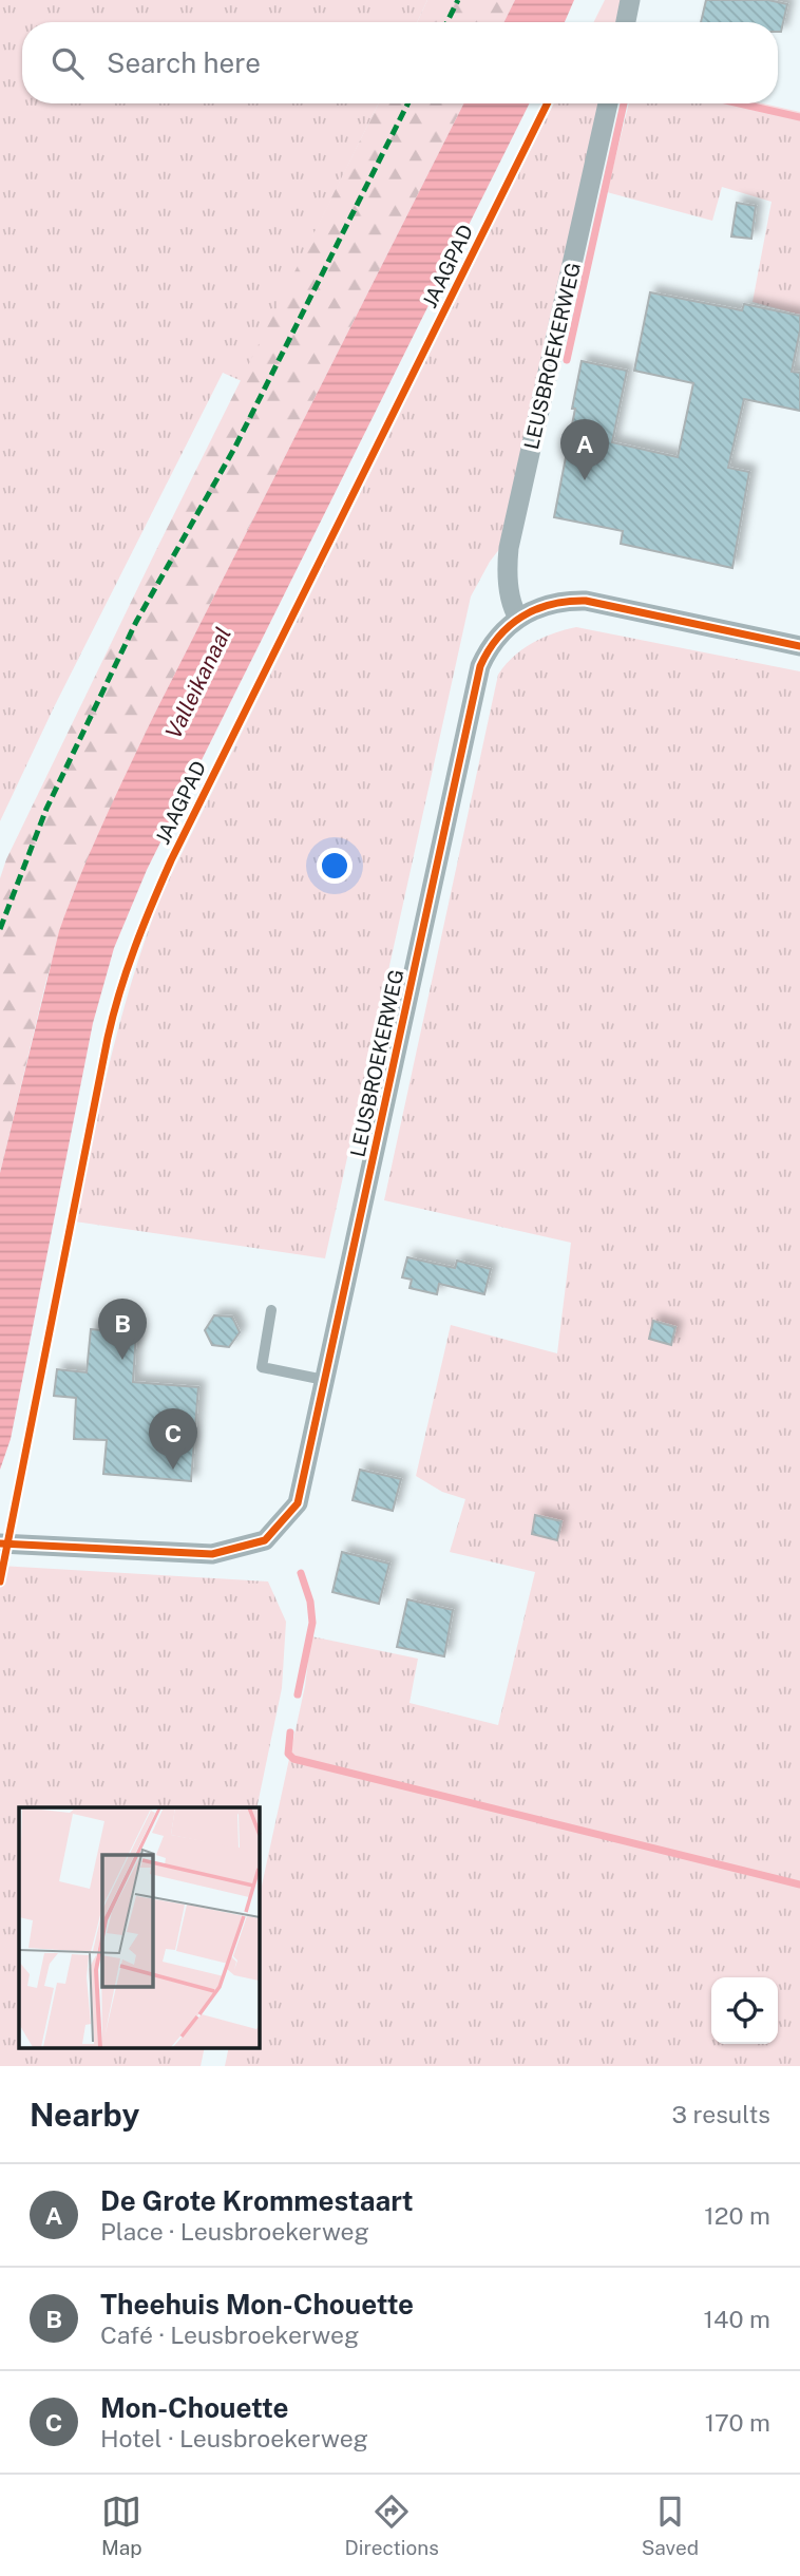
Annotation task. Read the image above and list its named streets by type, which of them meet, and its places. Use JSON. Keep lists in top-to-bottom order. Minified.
{"streets":{"street":["LEUSBROEKERWEG"],"cycle path":["JAAGPAD"]},"water":["Valleikanaal"],"page":{"search":"Search here","pins":["A","B","C"],"heading":["Nearby","3 results"],"list":[{"mark":"A","name":"De Grote Krommestaart","note":"Place · Leusbroekerweg","value":"120 m"},{"mark":"B","name":"Theehuis Mon-Chouette","note":"Café · Leusbroekerweg","value":"140 m"},{"mark":"C","name":"Mon-Chouette","note":"Hotel · Leusbroekerweg","value":"170 m"}],"nav":["Map","Directions","Saved"]}}
